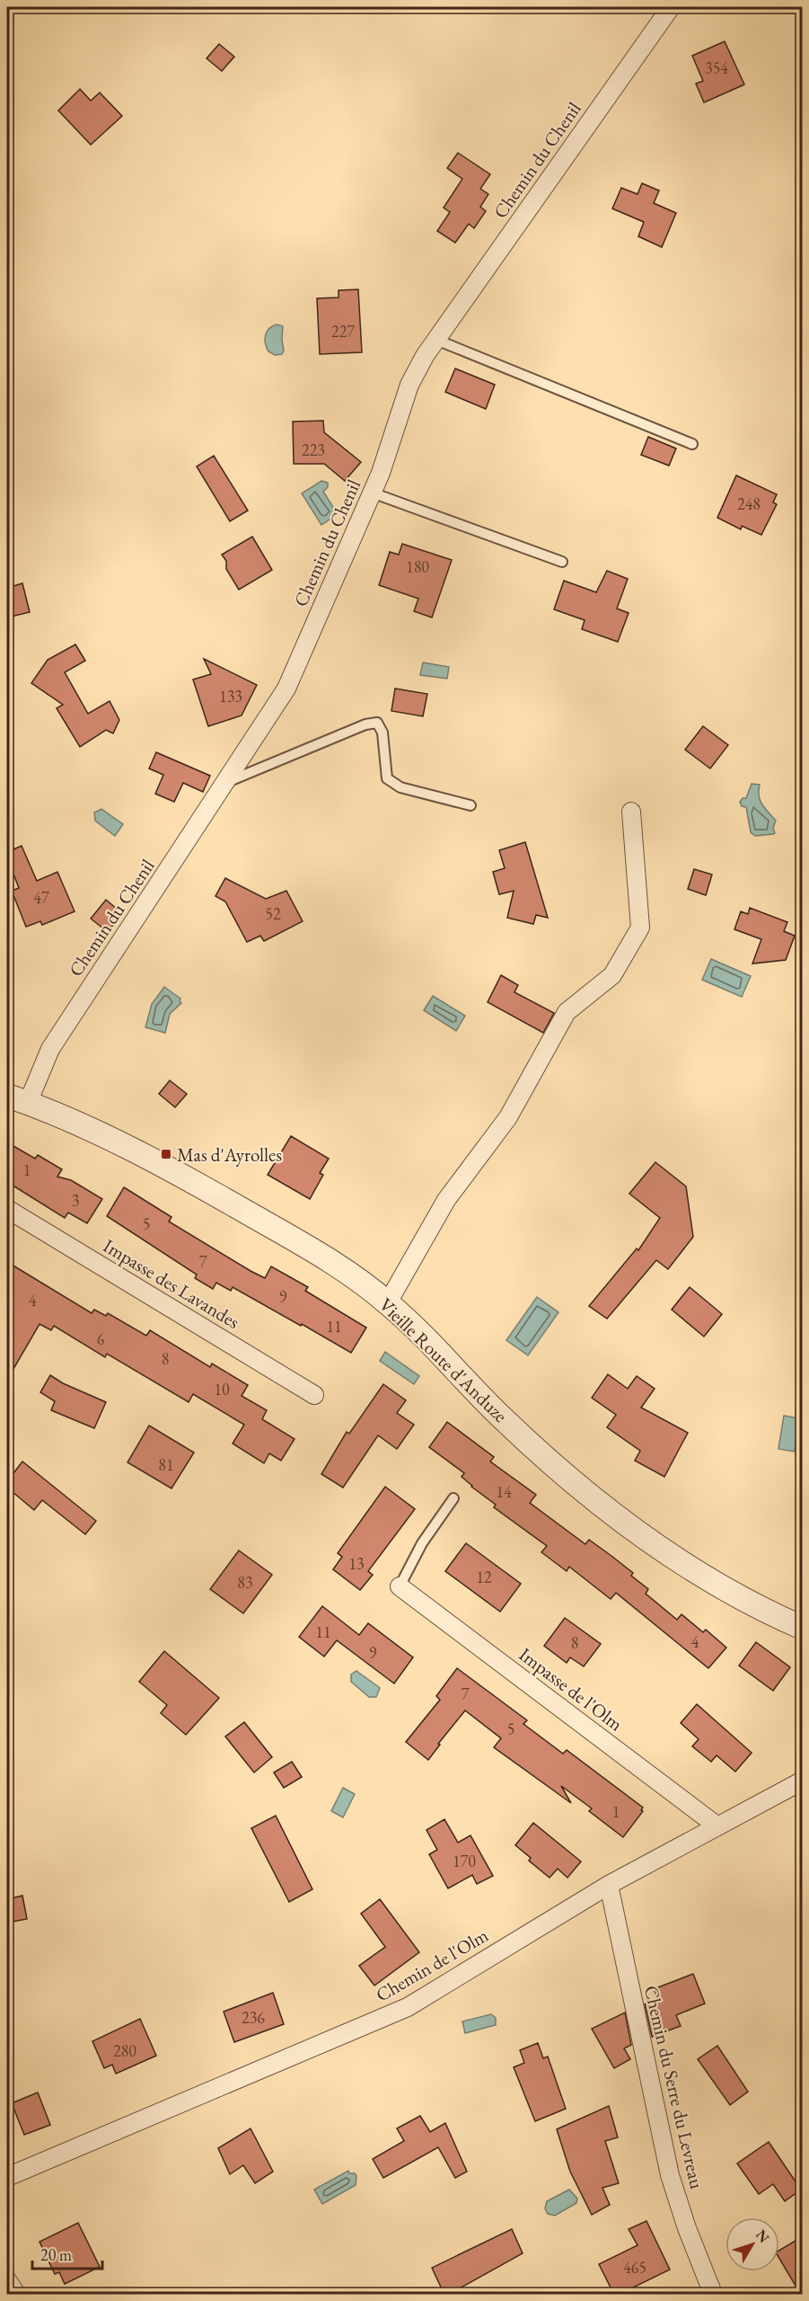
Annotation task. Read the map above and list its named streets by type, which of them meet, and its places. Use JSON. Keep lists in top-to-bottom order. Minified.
{"streets":{"street":["Chemin du Chenil","Impasse des Lavandes","Vieille Route d'Anduze","Impasse de l'Olm","Chemin de l'Olm","Chemin du Serre du Levreau"]},"crossings":[["Chemin du Chenil","Vieille Route d'Anduze"],["Impasse de l'Olm","Chemin de l'Olm"],["Chemin de l'Olm","Chemin du Serre du Levreau"]],"places":{"transit":["Mas d'Ayrolles"]},"house_numbers":["354","227","223","248","180","133","47","52","1","3","5","7","9","4","11","6","8","10","81","14","13","12","83","11","4","8","9","7","5","1","170","236","280","465"],"scale_bar":"20 m","north":"top right"}
